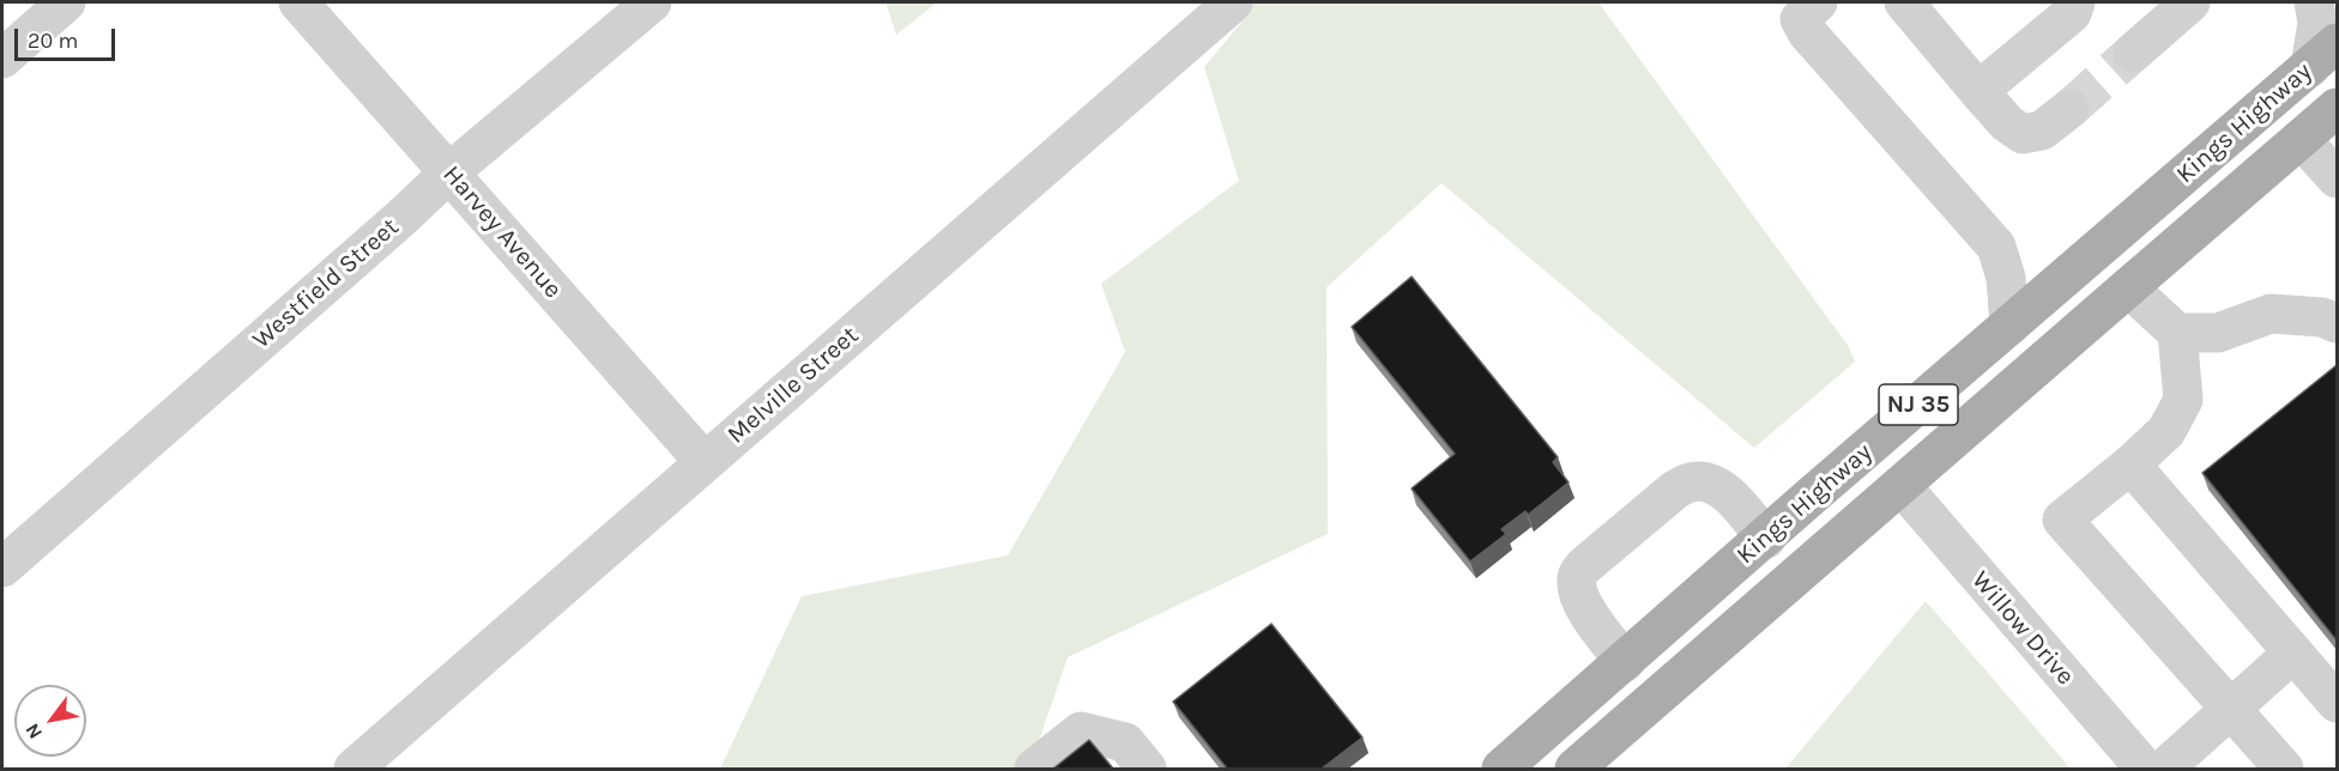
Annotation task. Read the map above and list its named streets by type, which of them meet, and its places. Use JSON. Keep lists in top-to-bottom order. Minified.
{"streets":{"main road":["Kings Highway","NJ 35"],"street":["Harvey Avenue","Westfield Street","Melville Street","Willow Drive"]},"crossings":[["Kings Highway","Willow Drive"],["Harvey Avenue","Westfield Street"],["Harvey Avenue","Melville Street"]],"scale_bar":"20 m","north":"bottom left"}
